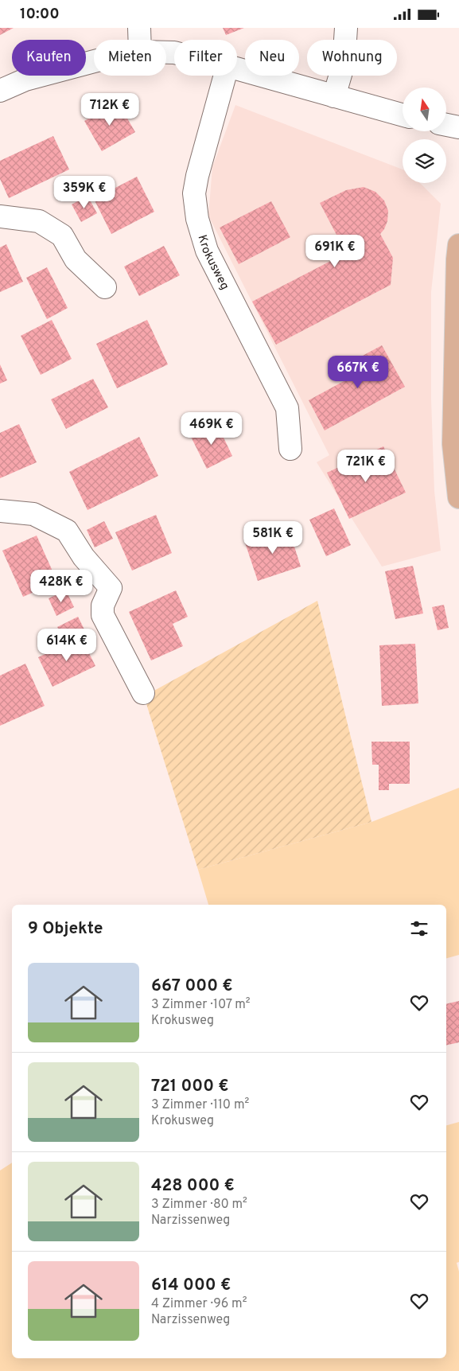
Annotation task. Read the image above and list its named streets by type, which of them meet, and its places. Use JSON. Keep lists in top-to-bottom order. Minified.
{"streets":{"street":["Krokusweg"]},"north":"top","page":{"status":"10:00","chip":["Kaufen","Mieten","Filter","Neu","Wohnung"],"price":["712K €","359K €","691K €","667K €","469K €","721K €","581K €","428K €","614K €"],"heading":"9 Objekte","list":[{"name":"667 000 €","note":"3 Zimmer · 107 m² · Krokusweg"},{"name":"721 000 €","note":"3 Zimmer · 110 m² · Krokusweg"},{"name":"428 000 €","note":"3 Zimmer · 80 m² · Narzissenweg"},{"name":"614 000 €","note":"4 Zimmer · 96 m² · Narzissenweg"}]}}
